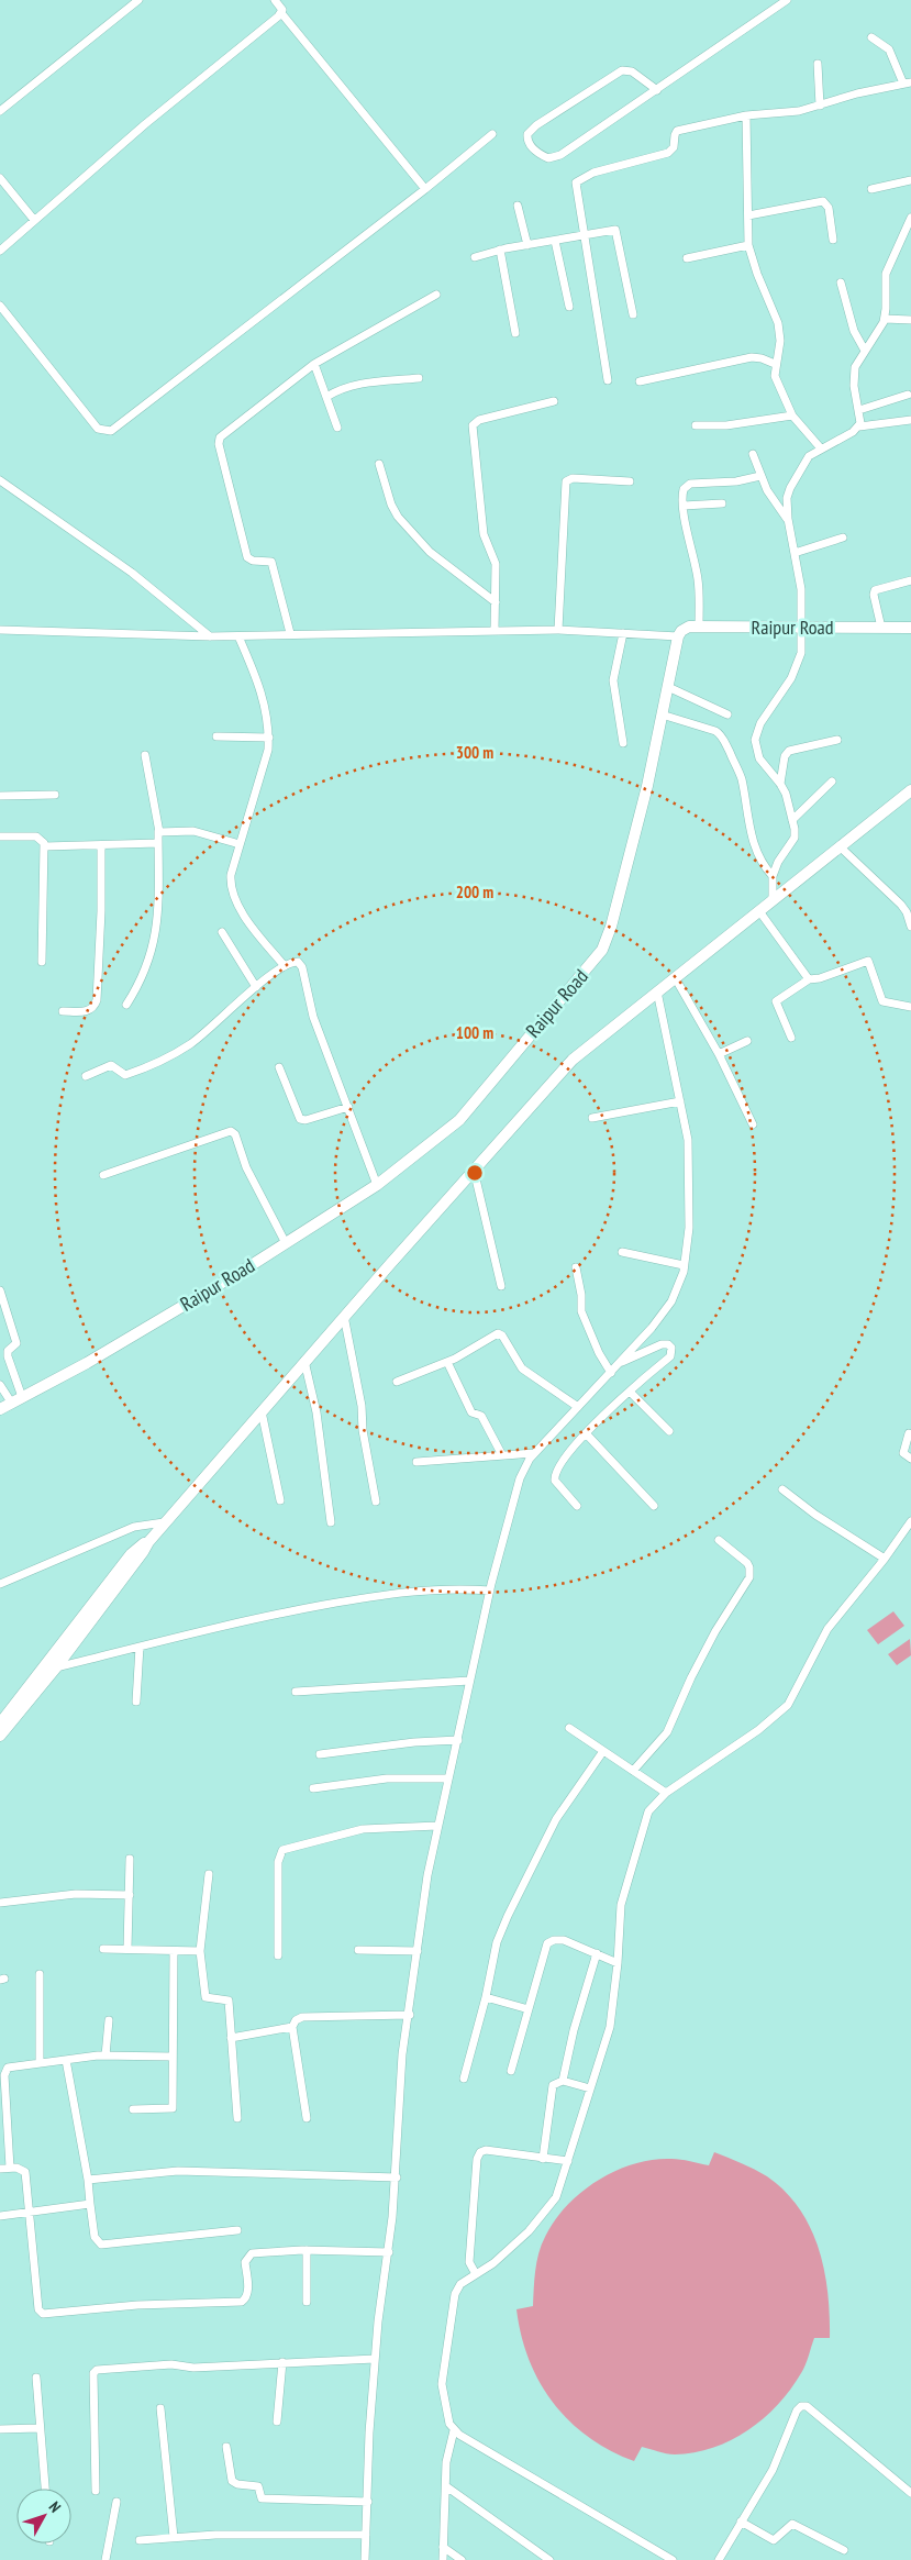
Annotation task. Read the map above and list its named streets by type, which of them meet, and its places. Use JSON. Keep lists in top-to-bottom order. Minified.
{"streets":{"street":["Raipur Road"]},"north":"top right","rings":["300 m","200 m","100 m"]}
